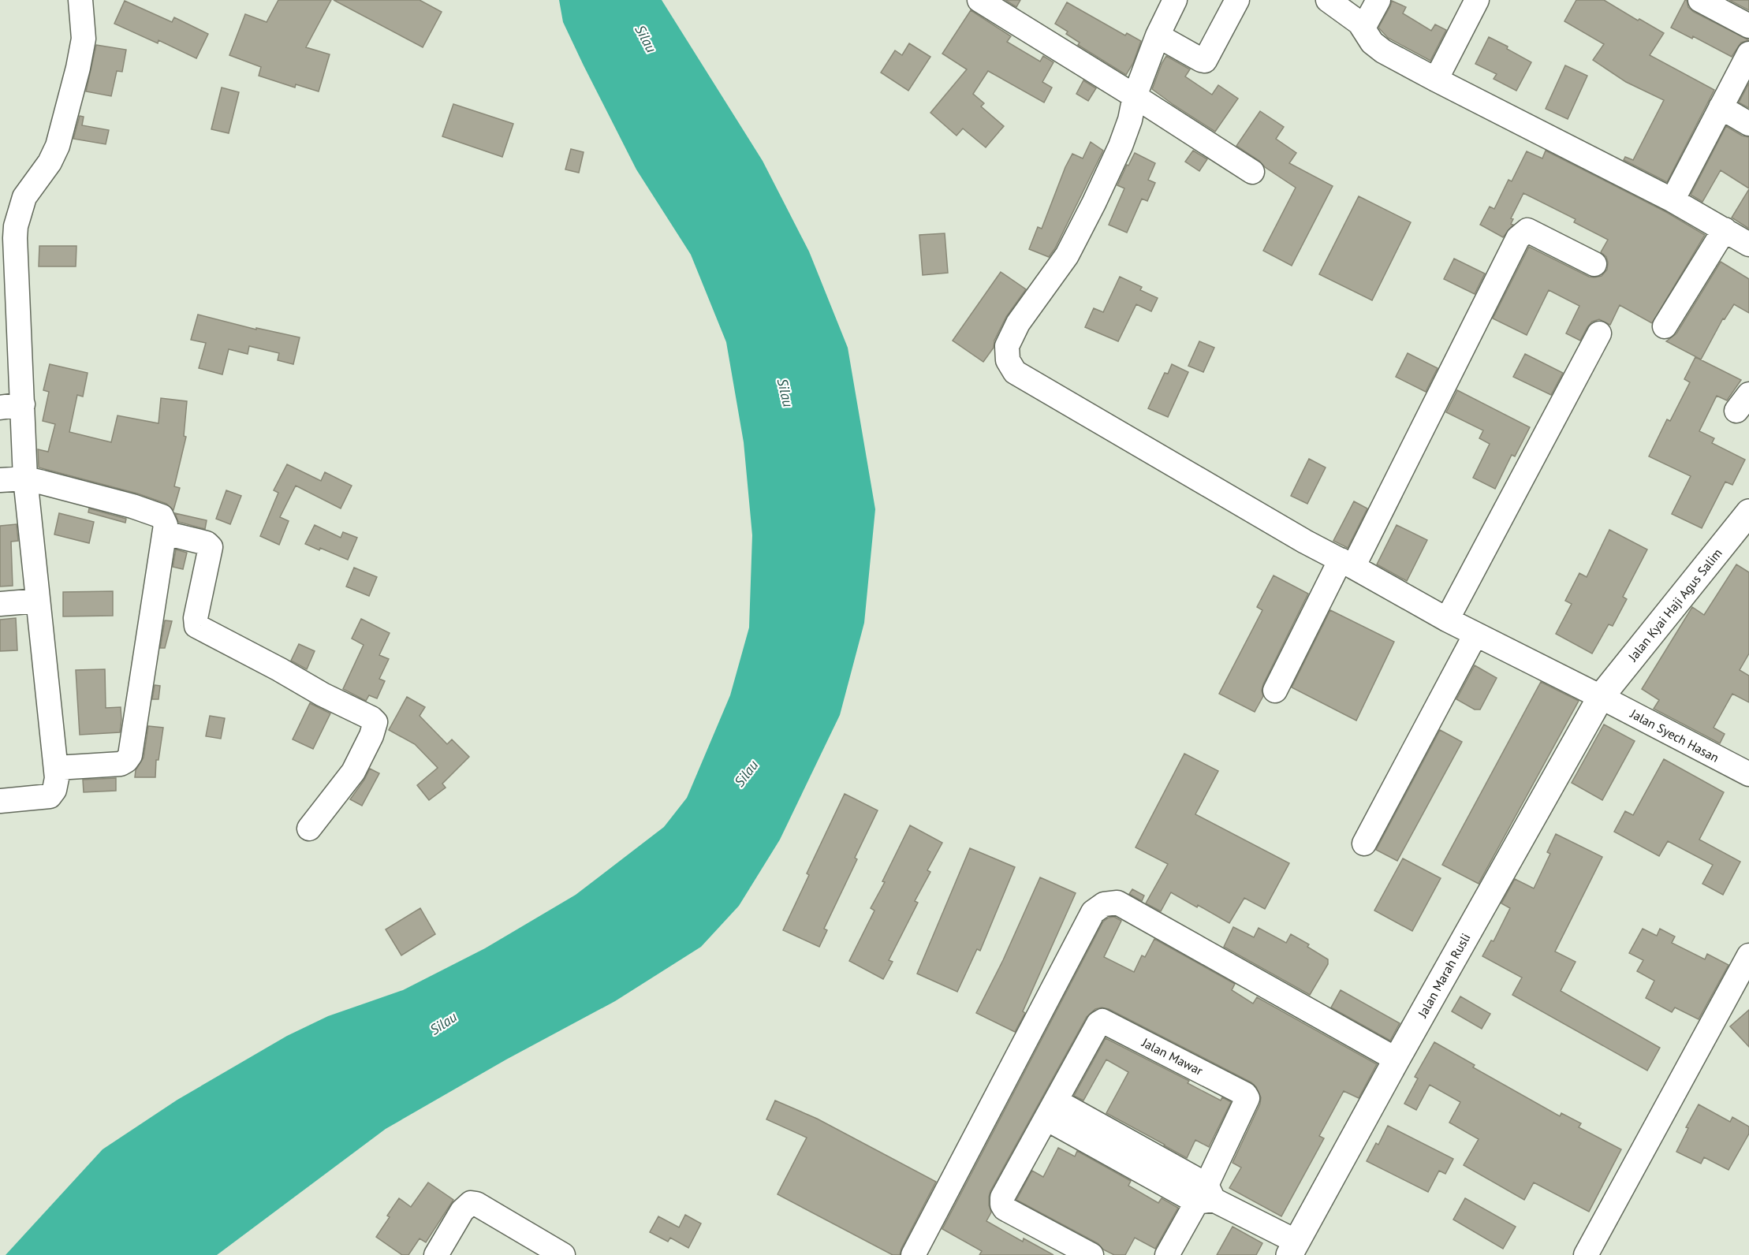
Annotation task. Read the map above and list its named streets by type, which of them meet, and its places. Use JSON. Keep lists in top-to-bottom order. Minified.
{"streets":{"main road":["Jalan Kyai Haji Agus Salim","Jalan Marah Rusli"],"street":["Jalan Syech Hasan","Jalan Mawar"]},"crossings":[["Jalan Kyai Haji Agus Salim","Jalan Syech Hasan"],["Jalan Kyai Haji Agus Salim","Jalan Marah Rusli"],["Jalan Syech Hasan","Jalan Marah Rusli"]],"water":["Silau"]}
